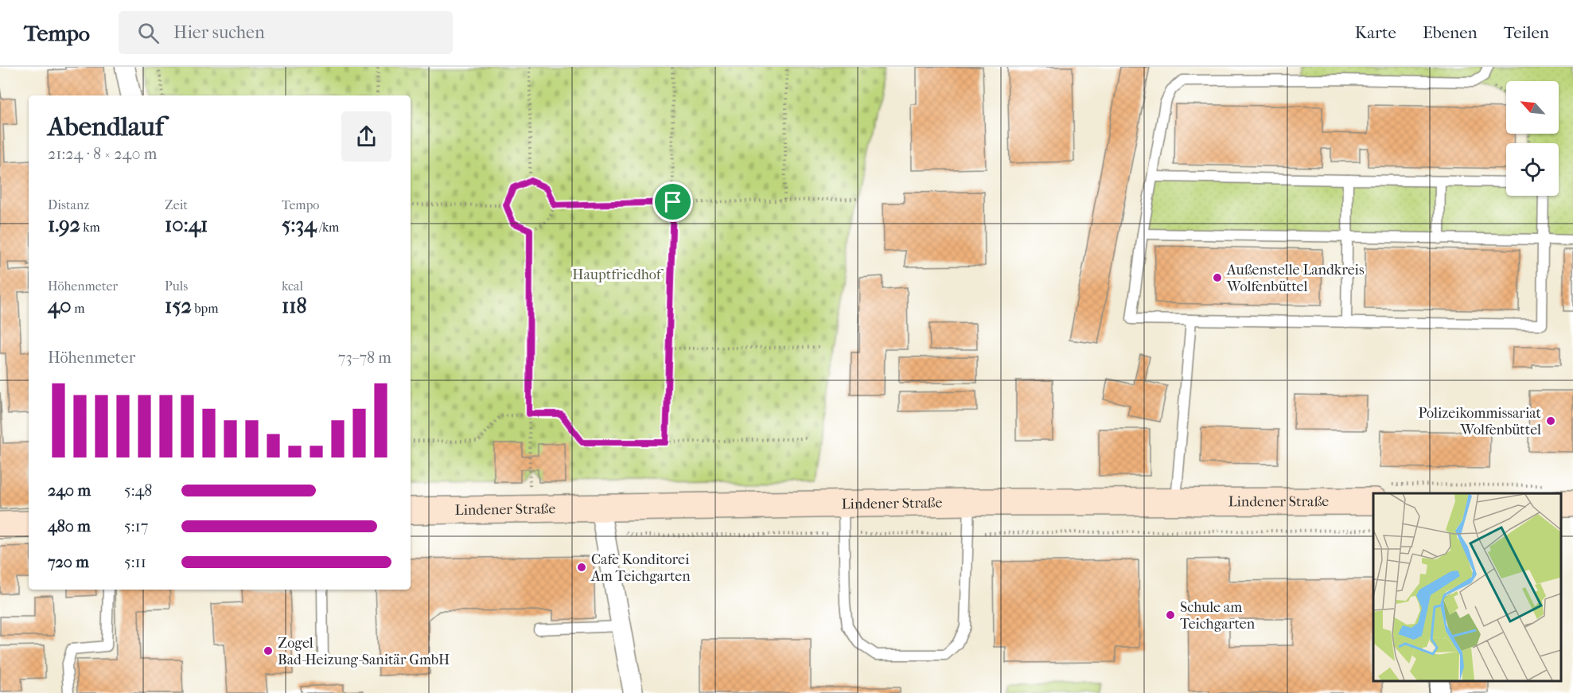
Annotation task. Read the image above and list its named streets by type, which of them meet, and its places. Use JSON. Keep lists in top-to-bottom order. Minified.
{"streets":{"main road":["Lindener Straße"]},"parks":["Hauptfriedhof"],"places":["Außenstelle Landkreis Wolfenbüttel","Polizeikommissariat Wolfenbüttel","Cafe Konditorei Am Teichgarten","Schule am Teichgarten","Zogel Bad-Heizung-Sanitär GmbH"],"north":"top left","page":{"header":"Tempo","search":"Hier suchen","nav":["Karte","Ebenen","Teilen"],"heading":["Abendlauf","21:24 · 8 × 240 m"],"stats":[["Distanz","1.92 km"],["Zeit","10:41"],["Tempo","5:34 /km"],["Höhenmeter","40 m"],["Puls","152 bpm"],["kcal","118"]],"chart":["Höhenmeter","73–78 m"],"list":[{"name":"240 m","note":"5:48"},{"name":"480 m","note":"5:17"},{"name":"720 m","note":"5:11"}]}}
